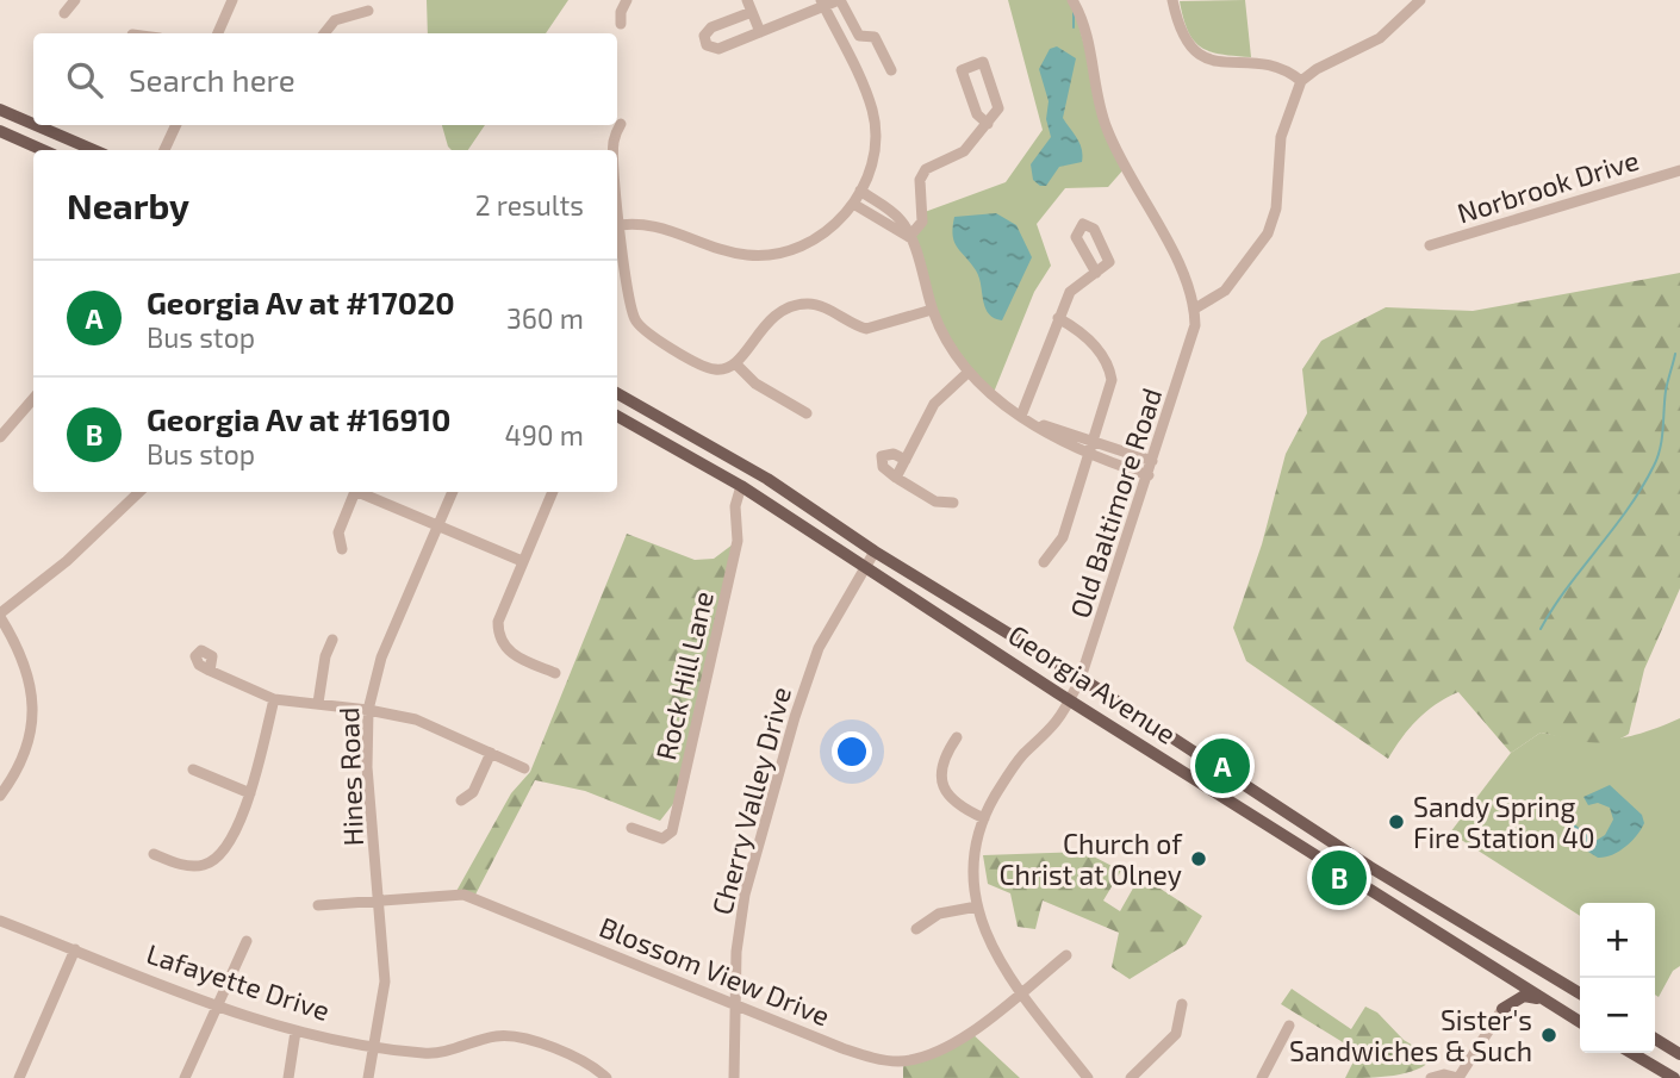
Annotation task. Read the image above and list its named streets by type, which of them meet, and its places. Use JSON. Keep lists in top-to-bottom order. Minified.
{"streets":{"main road":["Georgia Avenue"],"street":["Norbrook Drive","Old Baltimore Road","Rock Hill Lane","Hines Road","Cherry Valley Drive","Blossom View Drive","Lafayette Drive"]},"crossings":[["Old Baltimore Road","Georgia Avenue"],["Old Baltimore Road","Blossom View Drive"],["Rock Hill Lane","Georgia Avenue"],["Georgia Avenue","Cherry Valley Drive"],["Hines Road","Blossom View Drive"],["Hines Road","Lafayette Drive"],["Cherry Valley Drive","Blossom View Drive"]],"places":["Sandy Spring Fire Station 40","Church of Christ at Olney","Sister's Sandwiches & Such"],"page":{"search":"Search here","heading":["Nearby","2 results"],"list":[{"mark":"A","name":"Georgia Av at #17020","note":"Bus stop","value":"360 m"},{"mark":"B","name":"Georgia Av at #16910","note":"Bus stop","value":"490 m"}],"pins":["A","B"],"map_buttons":["+","−"]}}
